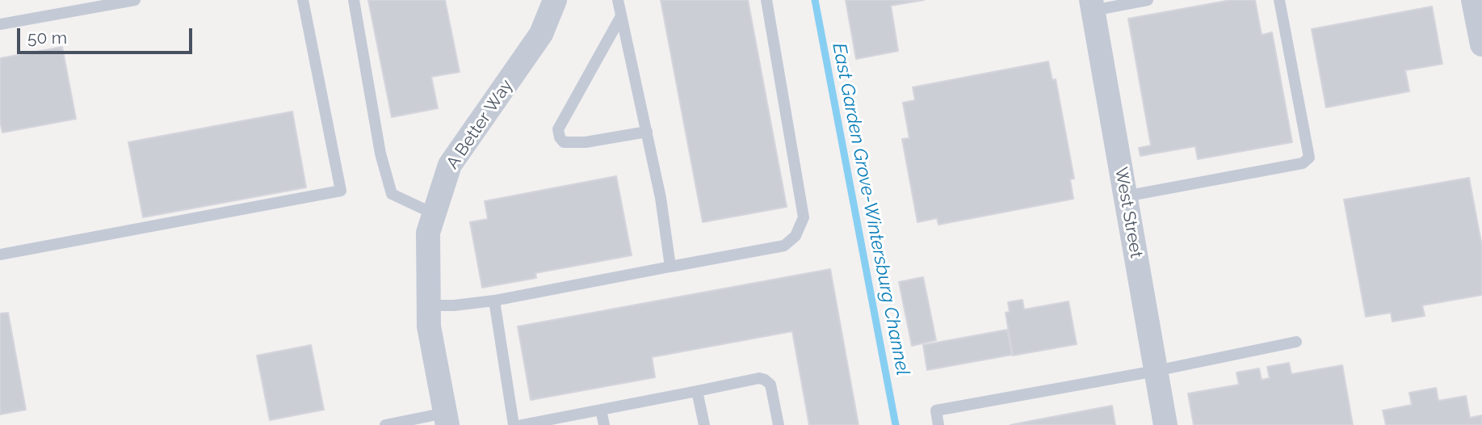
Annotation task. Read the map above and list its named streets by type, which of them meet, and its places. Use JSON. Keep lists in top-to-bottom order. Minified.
{"streets":{"street":["A Better Way","West Street"]},"water":["East Garden Grove-Wintersburg Channel"],"scale_bar":"50 m"}
